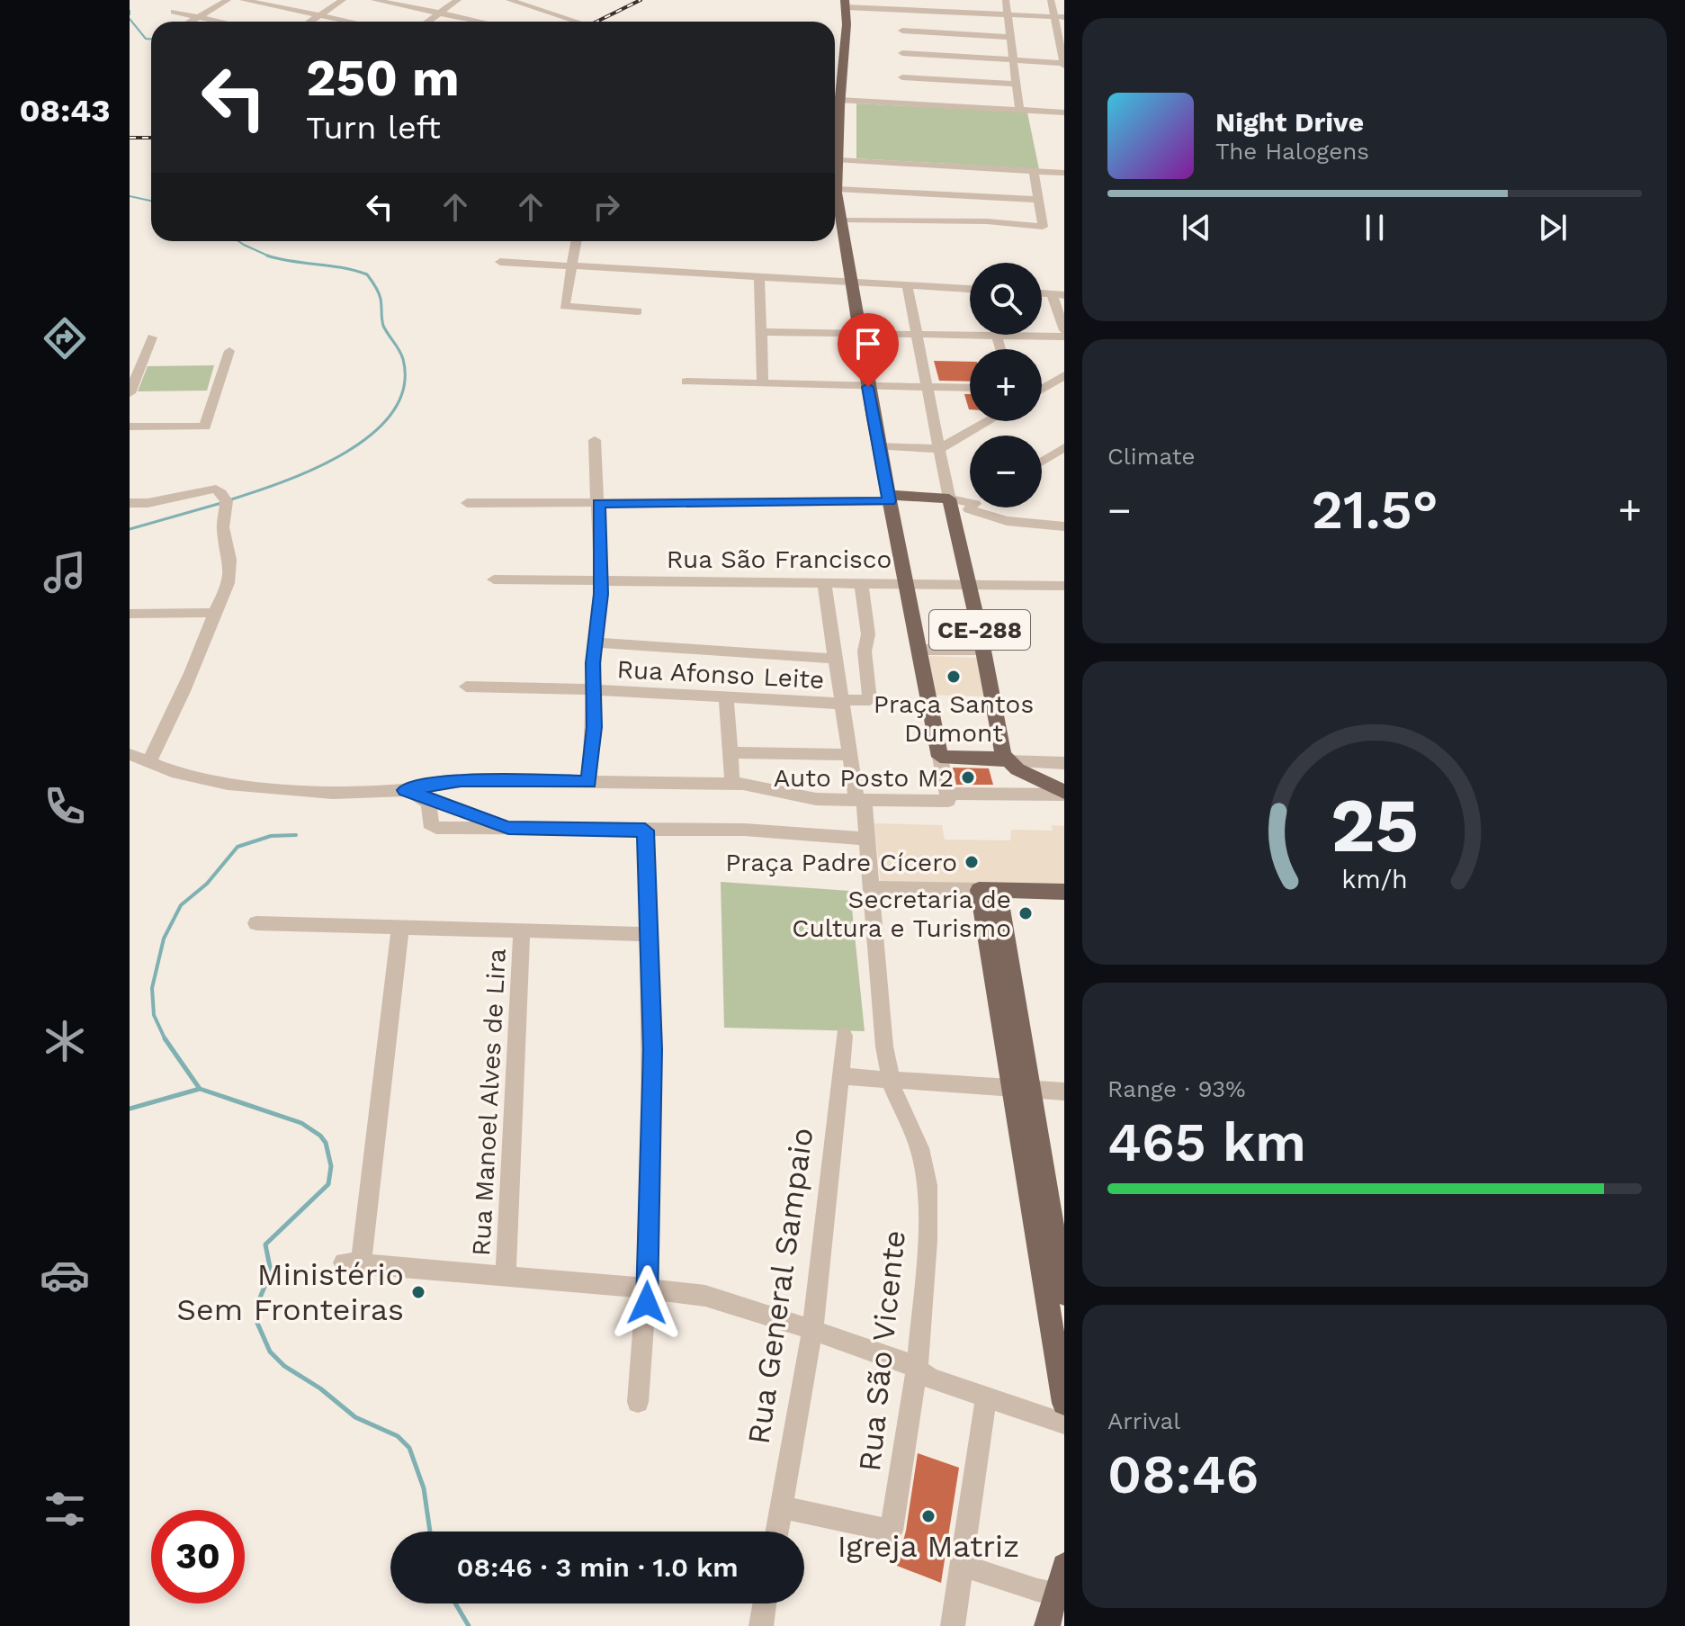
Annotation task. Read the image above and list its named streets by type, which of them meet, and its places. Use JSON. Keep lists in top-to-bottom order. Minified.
{"streets":{"main road":["CE-288"],"street":["Rua São Francisco","Rua Afonso Leite","Rua Manoel Alves de Lira","Rua General Sampaio","Rua São Vicente"]},"crossings":[["Rua São Francisco","CE-288"],["Rua São Francisco","Rua Afonso Leite"],["Rua São Francisco","Rua São Vicente"],["Rua Afonso Leite","Rua São Vicente"],["Rua General Sampaio","Rua São Vicente"]],"places":["Praça Santos Dumont","Auto Posto M2","Praça Padre Cícero","Secretaria de Cultura e Turismo","Ministério Sem Fronteiras","Igreja Matriz"],"page":{"tabs":"08:43","turn":["250 m","Turn left"],"song":["Night Drive","The Halogens"],"map_buttons":["+","−"],"tile":["Climate",["Range · 93%","465 km"],["Arrival","08:46"]],"heat":["−","21.5°","+"],"limit":"30","trip":"08:46 · 3 min · 1.0 km","gauge":["25","km/h"]}}
